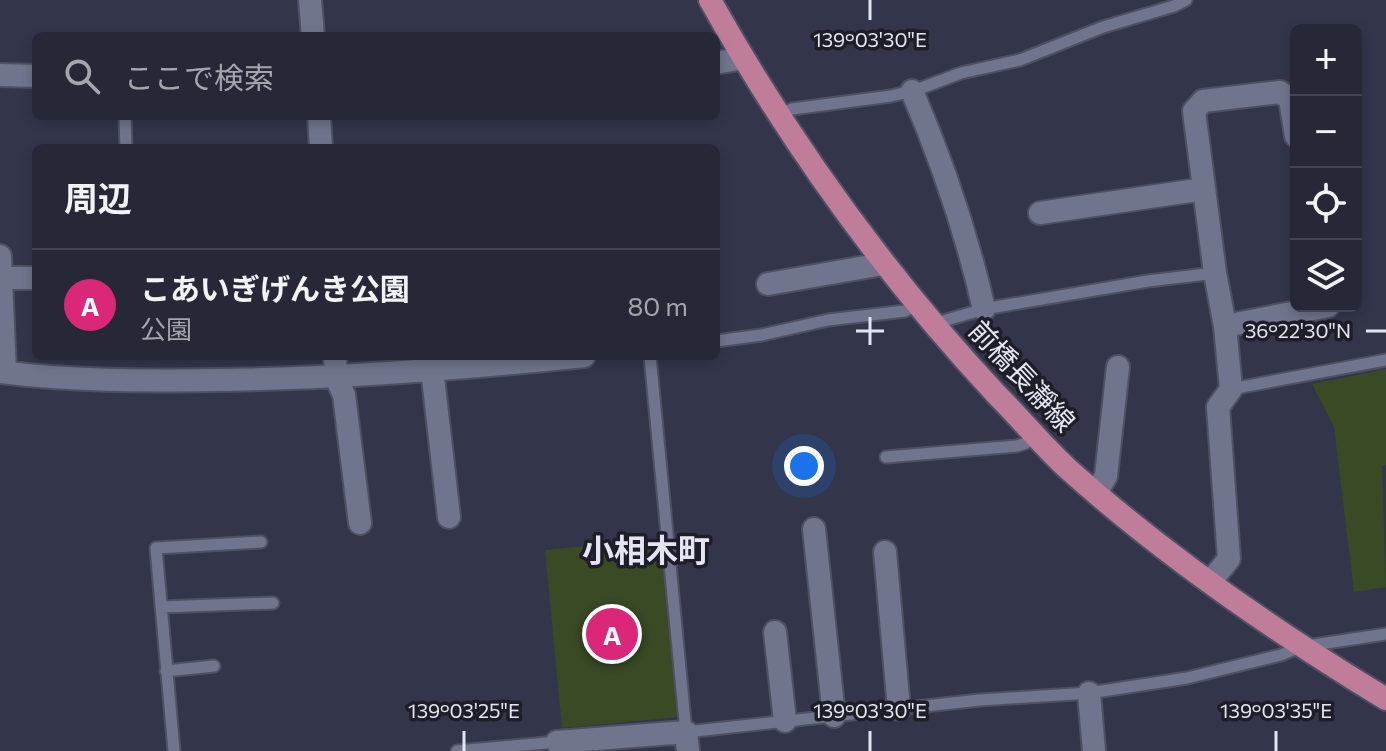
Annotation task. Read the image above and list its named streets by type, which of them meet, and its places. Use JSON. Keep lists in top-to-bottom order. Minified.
{"streets":{"main road":["前橋長瀞線"]},"districts":["小相木町"],"page":{"map_buttons":["+","−"],"search":"ここで検索","heading":"周辺","list":[{"mark":"A","name":"こあいぎげんき公園","note":"公園","value":"80 m"}],"pins":"A"},"coordinates":["139°03'30\"E","36°22'30\"N","139°03'25\"E","139°03'35\"E"]}
